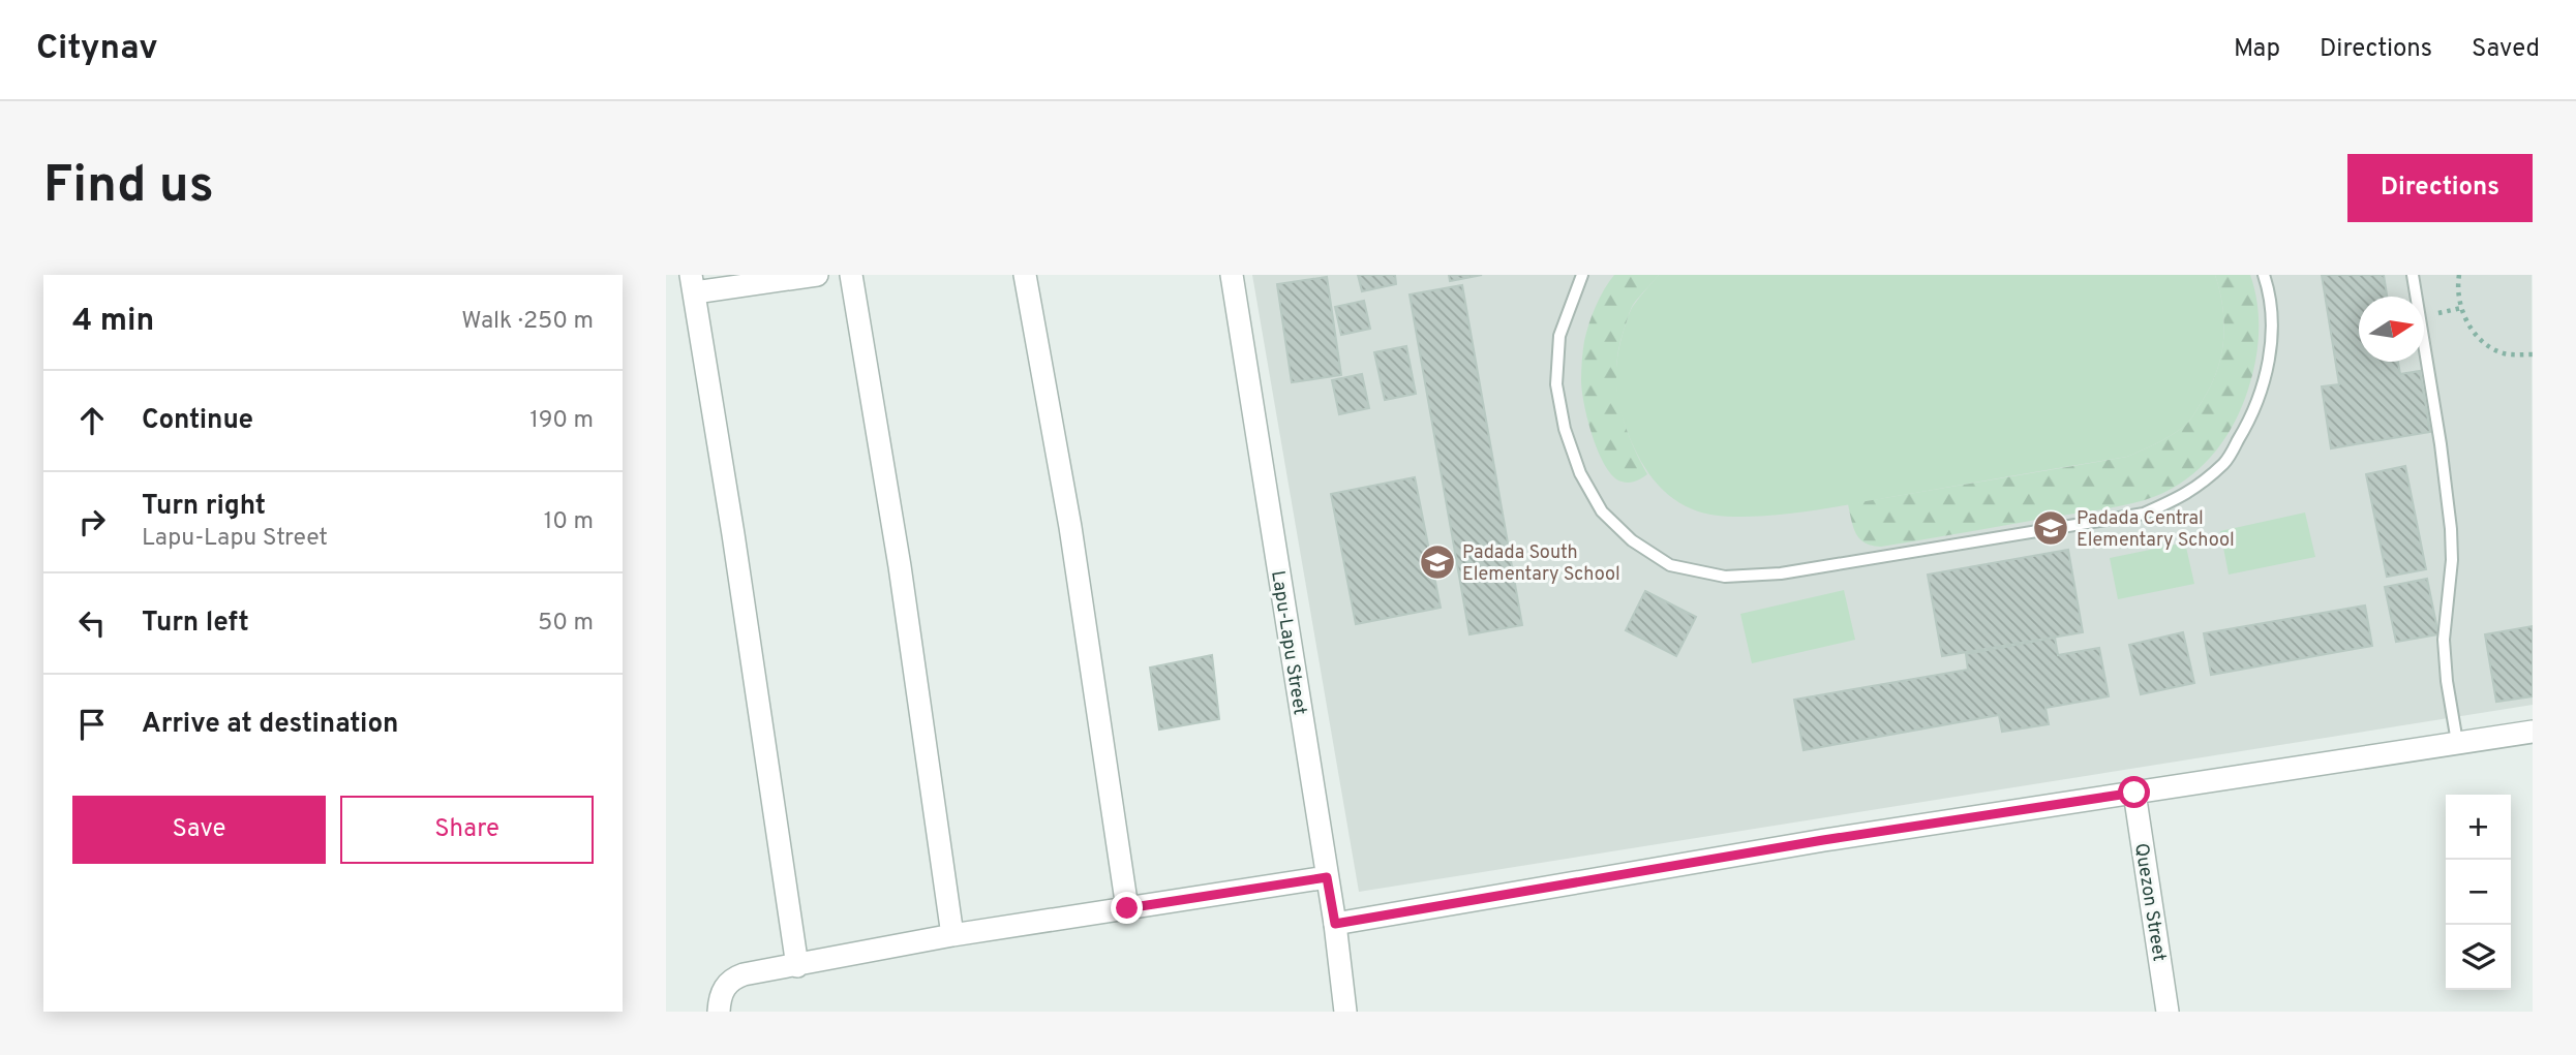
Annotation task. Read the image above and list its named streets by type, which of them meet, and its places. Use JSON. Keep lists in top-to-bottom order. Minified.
{"streets":{"street":["Lapu-Lapu Street","Quezon Street"]},"places":{"school or university":["Padada Central Elementary School","Padada South Elementary School"]},"north":"right","page":{"header":"Citynav","nav":["Map","Directions","Saved"],"buttons":["Directions",["Save","Share"]],"title":"Find us","heading":["4 min","Walk · 250 m"],"list":[["Continue","190 m"],["Turn right","Lapu-Lapu Street","10 m"],["Turn left","50 m"],"Arrive at destination"],"map_buttons":["+","−"]}}
